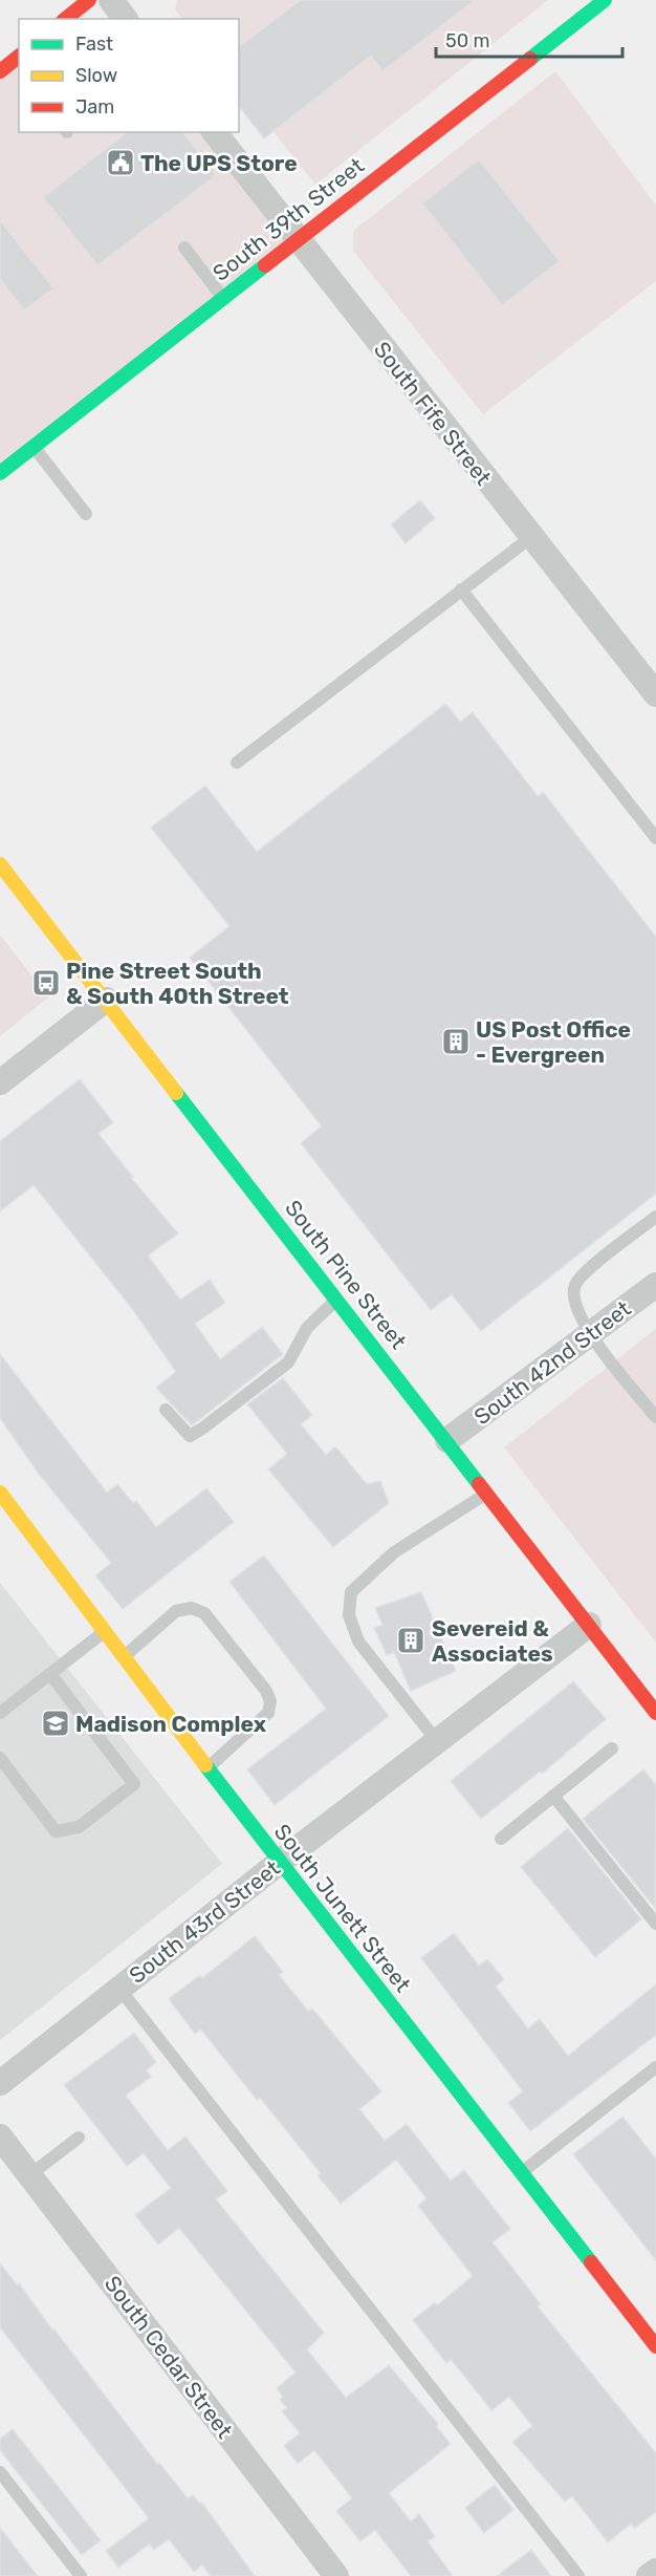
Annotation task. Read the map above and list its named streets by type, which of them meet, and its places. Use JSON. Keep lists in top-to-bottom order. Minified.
{"streets":{"street":["South 39th Street","South Fife Street","South Pine Street","South 42nd Street","South Junett Street","South 43rd Street","South Cedar Street"]},"crossings":[["South 39th Street","South Fife Street"],["South Pine Street","South 42nd Street"],["South Pine Street","South 43rd Street"],["South Junett Street","South 43rd Street"]],"places":{"public building":["The UPS Store"],"bus stop":["Pine Street South & South 40th Street"],"building":["US Post Office - Evergreen","Severeid & Associates"],"school or university":["Madison Complex"]},"legend":["Fast","Slow","Jam"],"scale_bar":"50 m"}
